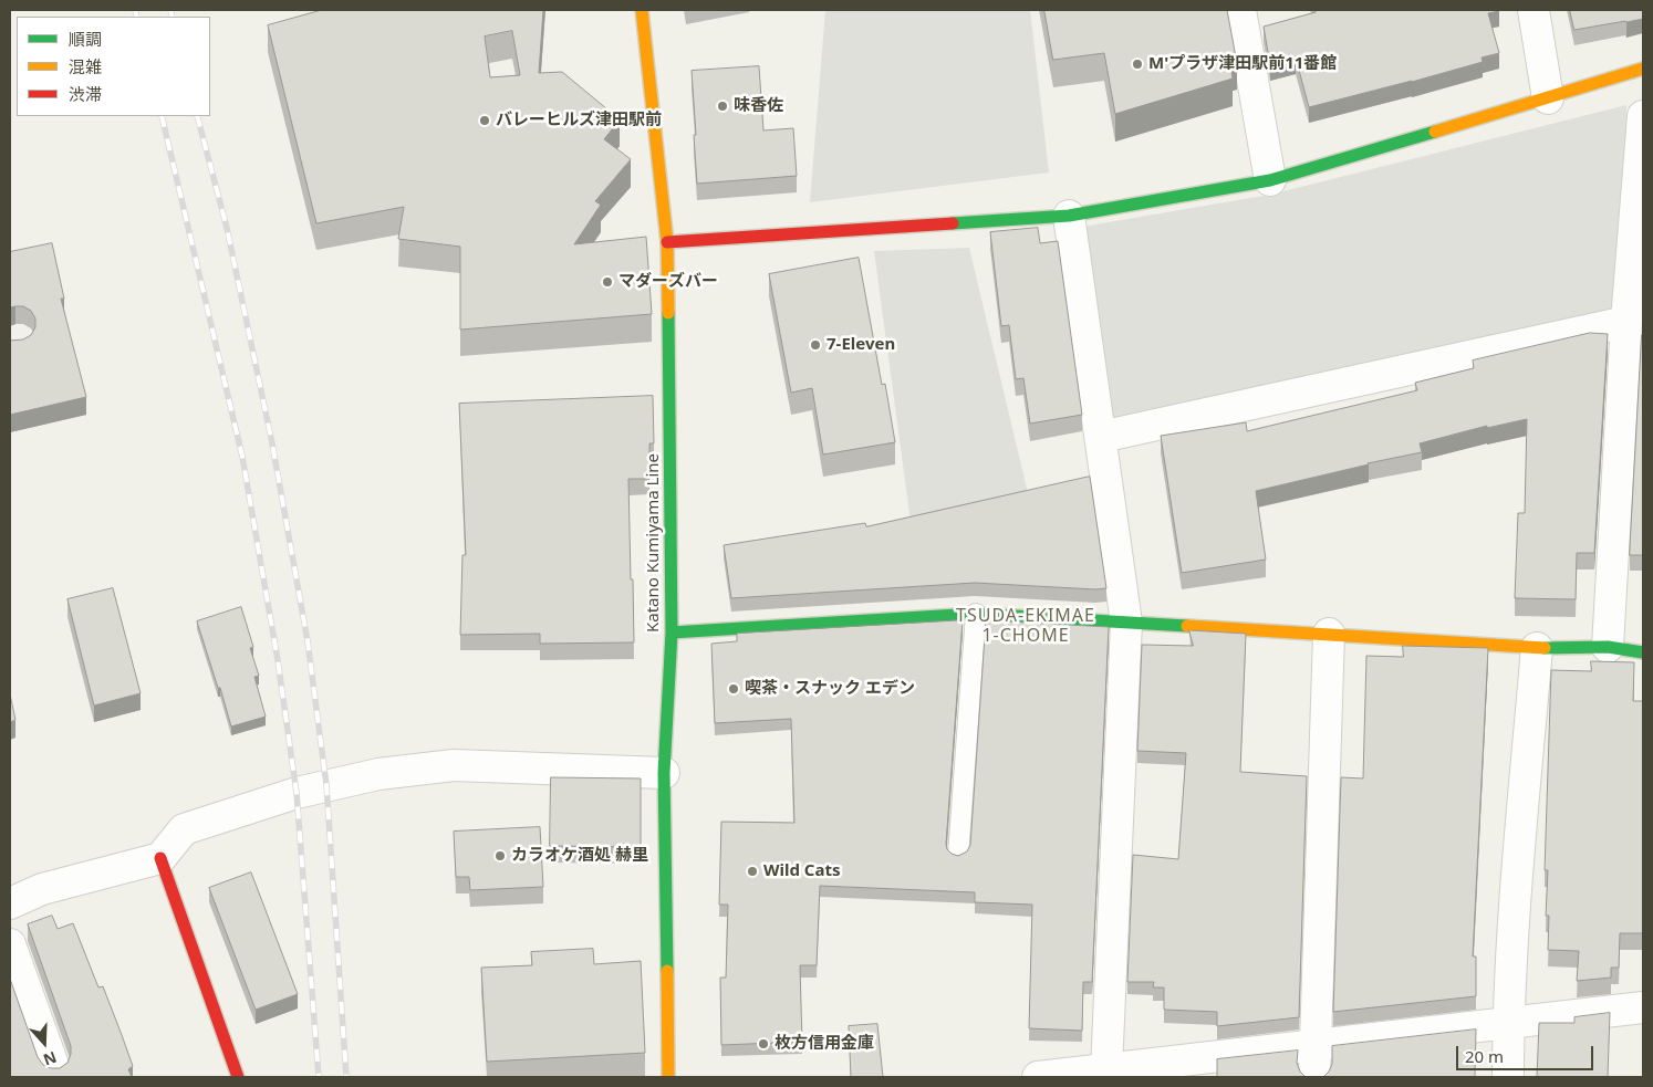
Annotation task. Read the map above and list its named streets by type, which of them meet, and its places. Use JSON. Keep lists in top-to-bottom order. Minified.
{"streets":{"street":["Katano Kumiyama Line"]},"districts":["TSUDA-EKIMAE 1-CHOME"],"places":["M'プラザ津田駅前11番館","味香佐","バレーヒルズ津田駅前","マダーズバー","7-Eleven","喫茶・スナック エデン","カラオケ酒処 赫里","Wild Cats","枚方信用金庫"],"legend":["順調","混雑","渋滞"],"scale_bar":"20 m","north":"bottom"}
